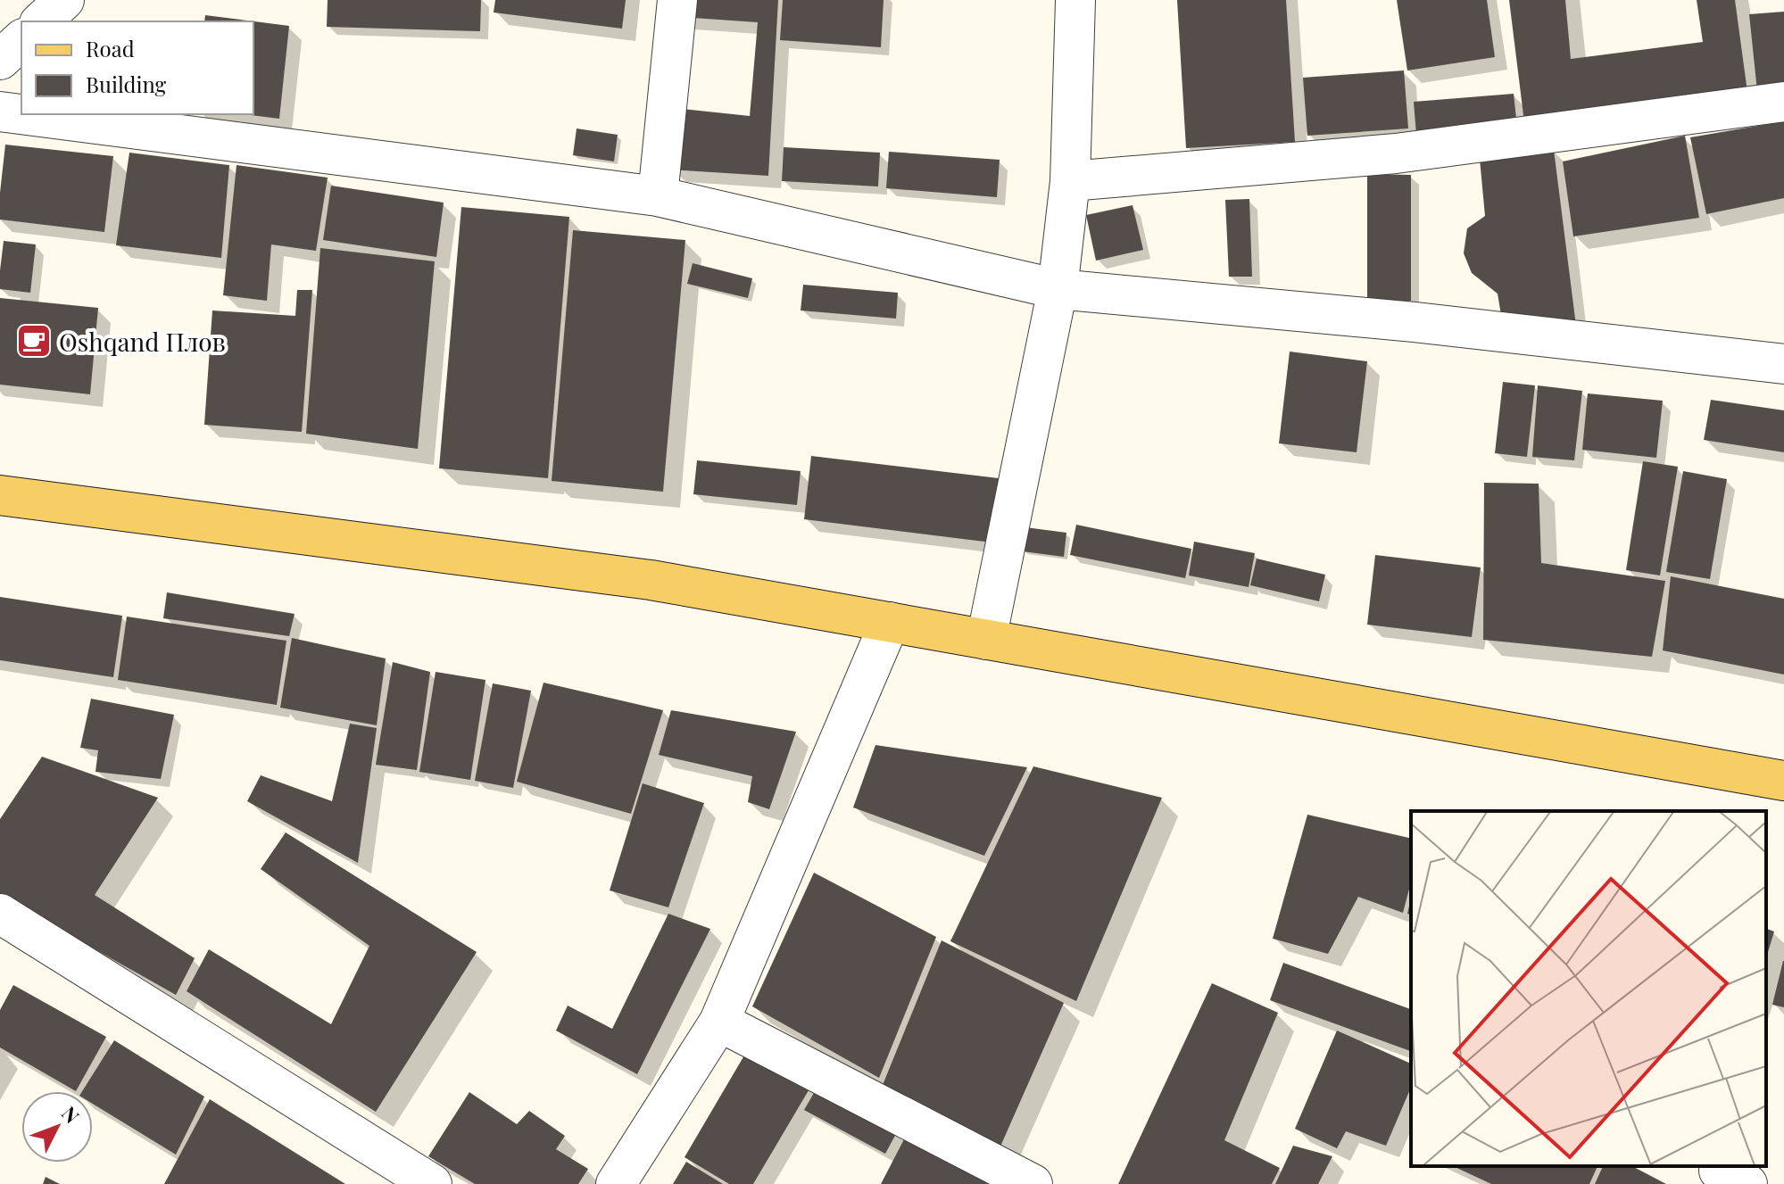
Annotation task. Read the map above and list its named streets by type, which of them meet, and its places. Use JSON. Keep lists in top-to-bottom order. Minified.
{"places":{"cafe":["Oshqand Плов"]},"legend":["Road","Building"],"north":"top right"}
